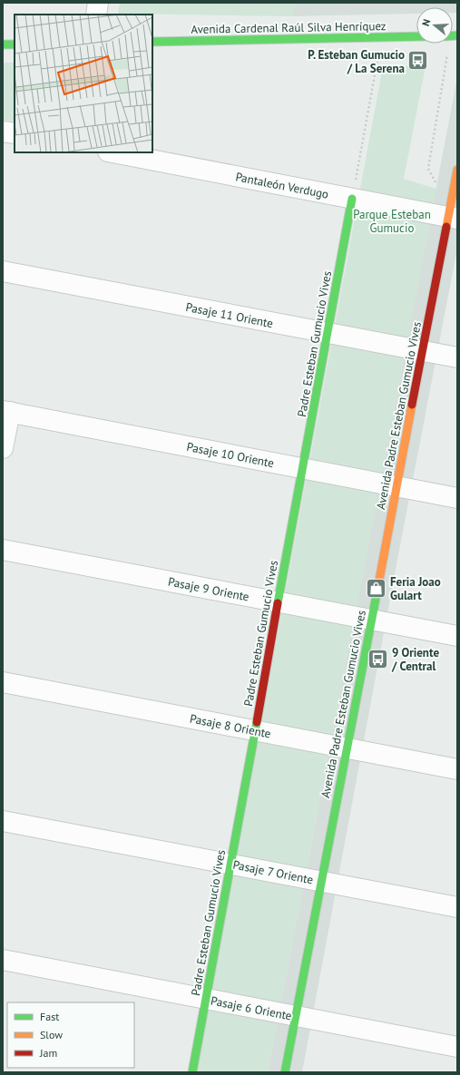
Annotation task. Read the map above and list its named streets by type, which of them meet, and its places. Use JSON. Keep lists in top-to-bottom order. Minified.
{"streets":{"street":["Avenida Cardenal Raúl Silva Henríquez","Pantaleón Verdugo","Pasaje 11 Oriente","Padre Esteban Gumucio Vives","Avenida Padre Esteban Gumucio Vives","Pasaje 10 Oriente","Pasaje 9 Oriente","Pasaje 8 Oriente","Pasaje 7 Oriente","Pasaje 6 Oriente"]},"crossings":[["Pantaleón Verdugo","Padre Esteban Gumucio Vives"],["Pantaleón Verdugo","Avenida Padre Esteban Gumucio Vives"],["Pasaje 11 Oriente","Padre Esteban Gumucio Vives"],["Pasaje 11 Oriente","Avenida Padre Esteban Gumucio Vives"],["Padre Esteban Gumucio Vives","Pasaje 10 Oriente"],["Padre Esteban Gumucio Vives","Pasaje 9 Oriente"],["Padre Esteban Gumucio Vives","Pasaje 8 Oriente"],["Padre Esteban Gumucio Vives","Pasaje 7 Oriente"],["Padre Esteban Gumucio Vives","Pasaje 6 Oriente"],["Avenida Padre Esteban Gumucio Vives","Pasaje 10 Oriente"],["Avenida Padre Esteban Gumucio Vives","Pasaje 9 Oriente"],["Avenida Padre Esteban Gumucio Vives","Pasaje 8 Oriente"],["Avenida Padre Esteban Gumucio Vives","Pasaje 7 Oriente"],["Avenida Padre Esteban Gumucio Vives","Pasaje 6 Oriente"]],"parks":["Parque Esteban Gumucio"],"places":{"bus stop":["P. Esteban Gumucio / La Serena","9 Oriente / Central"],"shop":["Feria Joao Gulart"]},"legend":["Fast","Slow","Jam"],"north":"left"}
